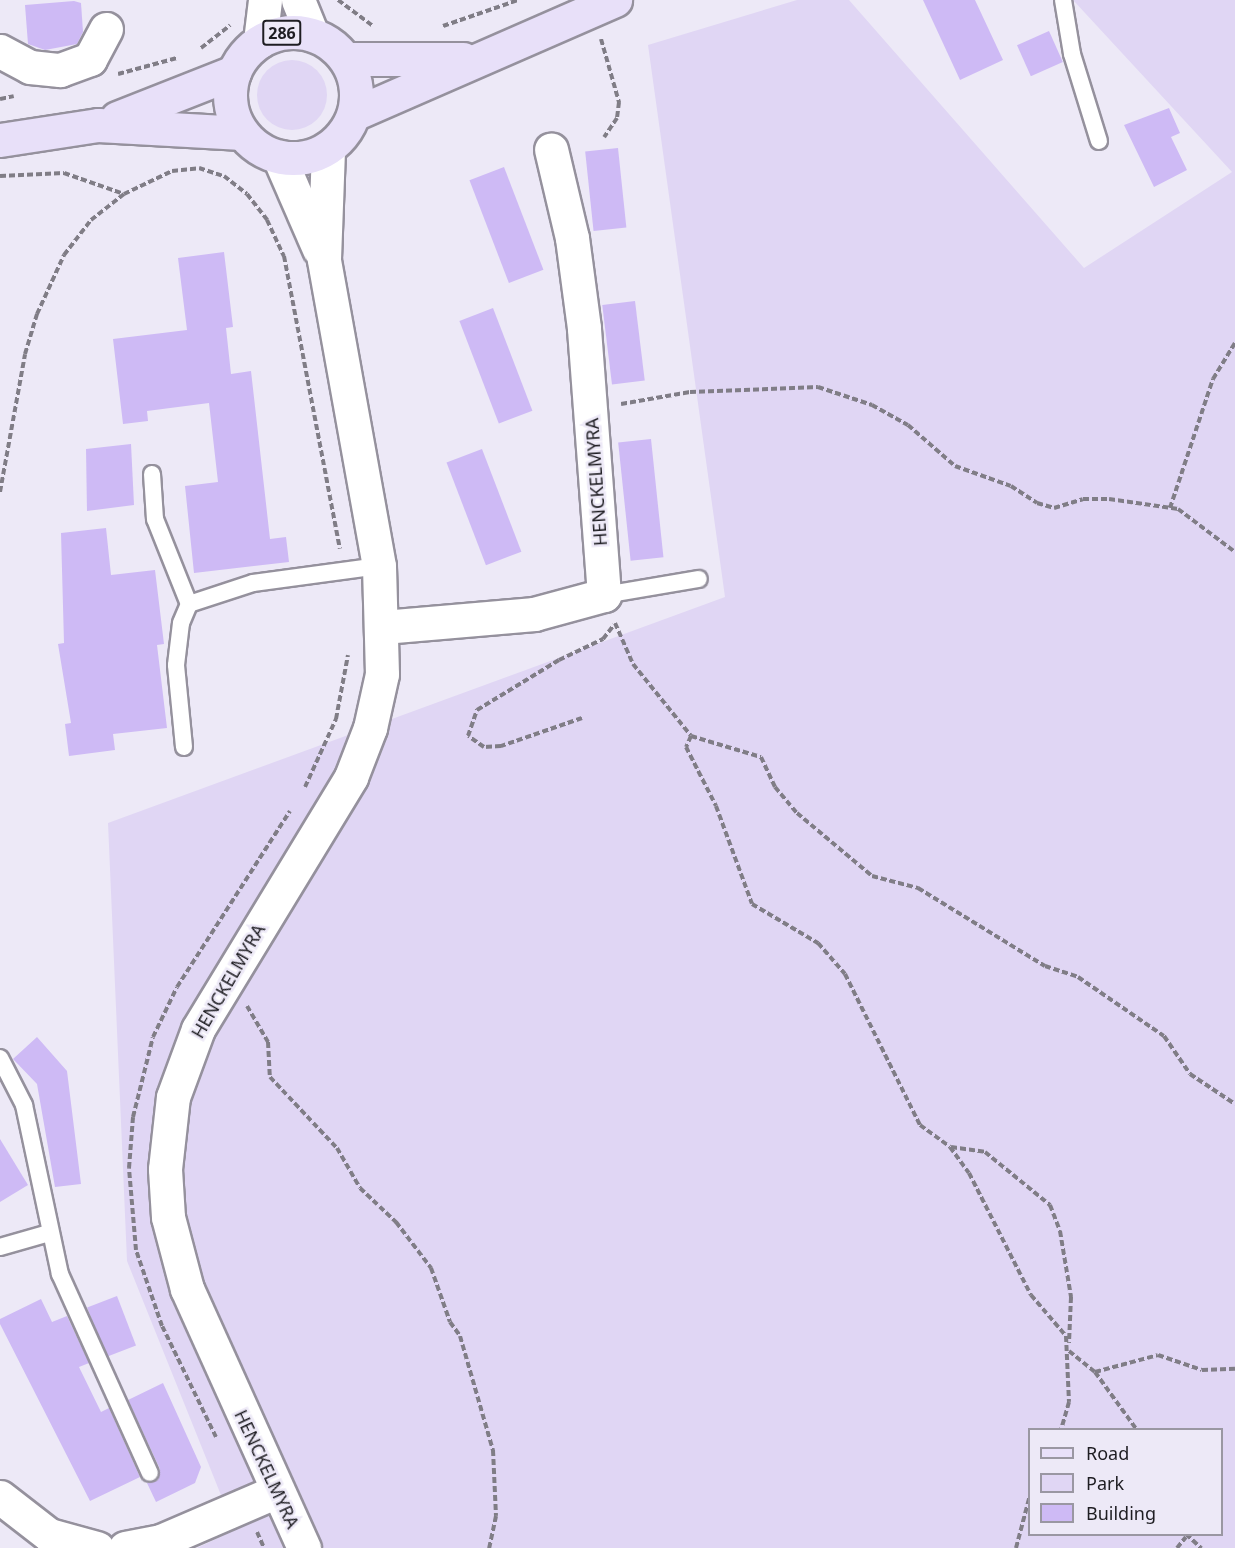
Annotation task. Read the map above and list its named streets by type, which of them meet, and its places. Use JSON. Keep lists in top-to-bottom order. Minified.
{"streets":{"main road":["286"],"street":["HENCKELMYRA"]},"crossings":[["286","HENCKELMYRA"]],"legend":["Road","Park","Building"]}
